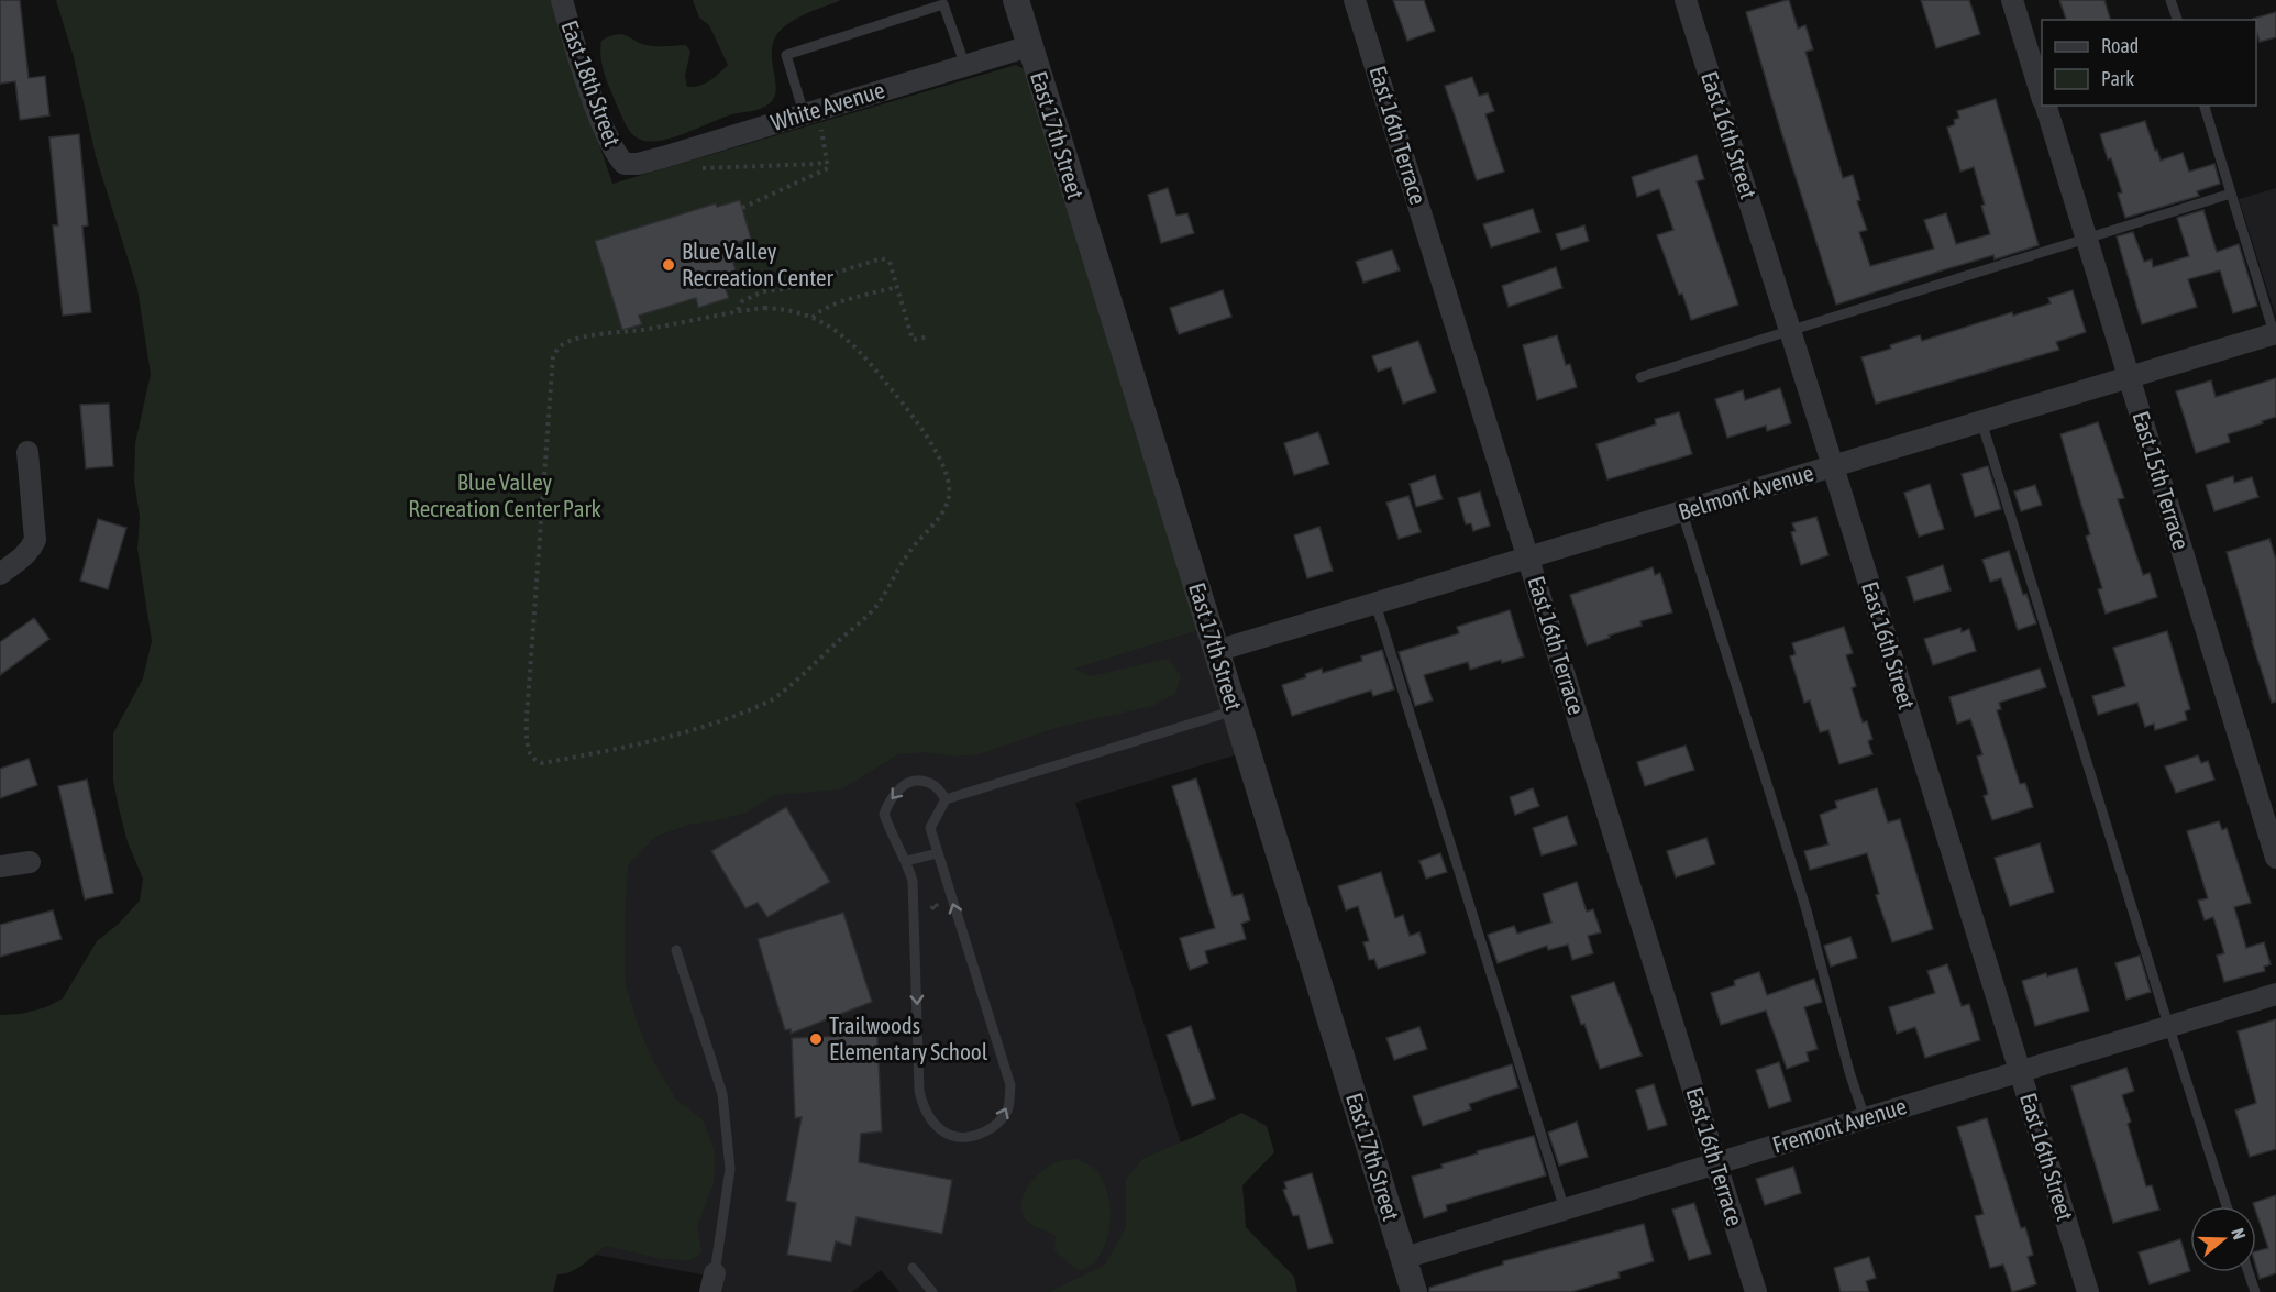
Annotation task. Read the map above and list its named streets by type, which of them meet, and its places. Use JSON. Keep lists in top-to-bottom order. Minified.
{"streets":{"street":["East 18th Street","White Avenue","East 17th Street","East 16th Terrace","East 16th Street","East 15th Terrace","Belmont Avenue","Fremont Avenue"]},"crossings":[["East 18th Street","White Avenue"],["White Avenue","East 17th Street"],["East 17th Street","Belmont Avenue"],["East 17th Street","Fremont Avenue"],["East 16th Terrace","Belmont Avenue"],["East 16th Terrace","Fremont Avenue"],["East 16th Street","Belmont Avenue"],["East 16th Street","Fremont Avenue"],["East 15th Terrace","Belmont Avenue"]],"parks":["Blue Valley Recreation Center Park"],"places":["Blue Valley Recreation Center","Trailwoods Elementary School"],"legend":["Road","Park"],"north":"right"}
